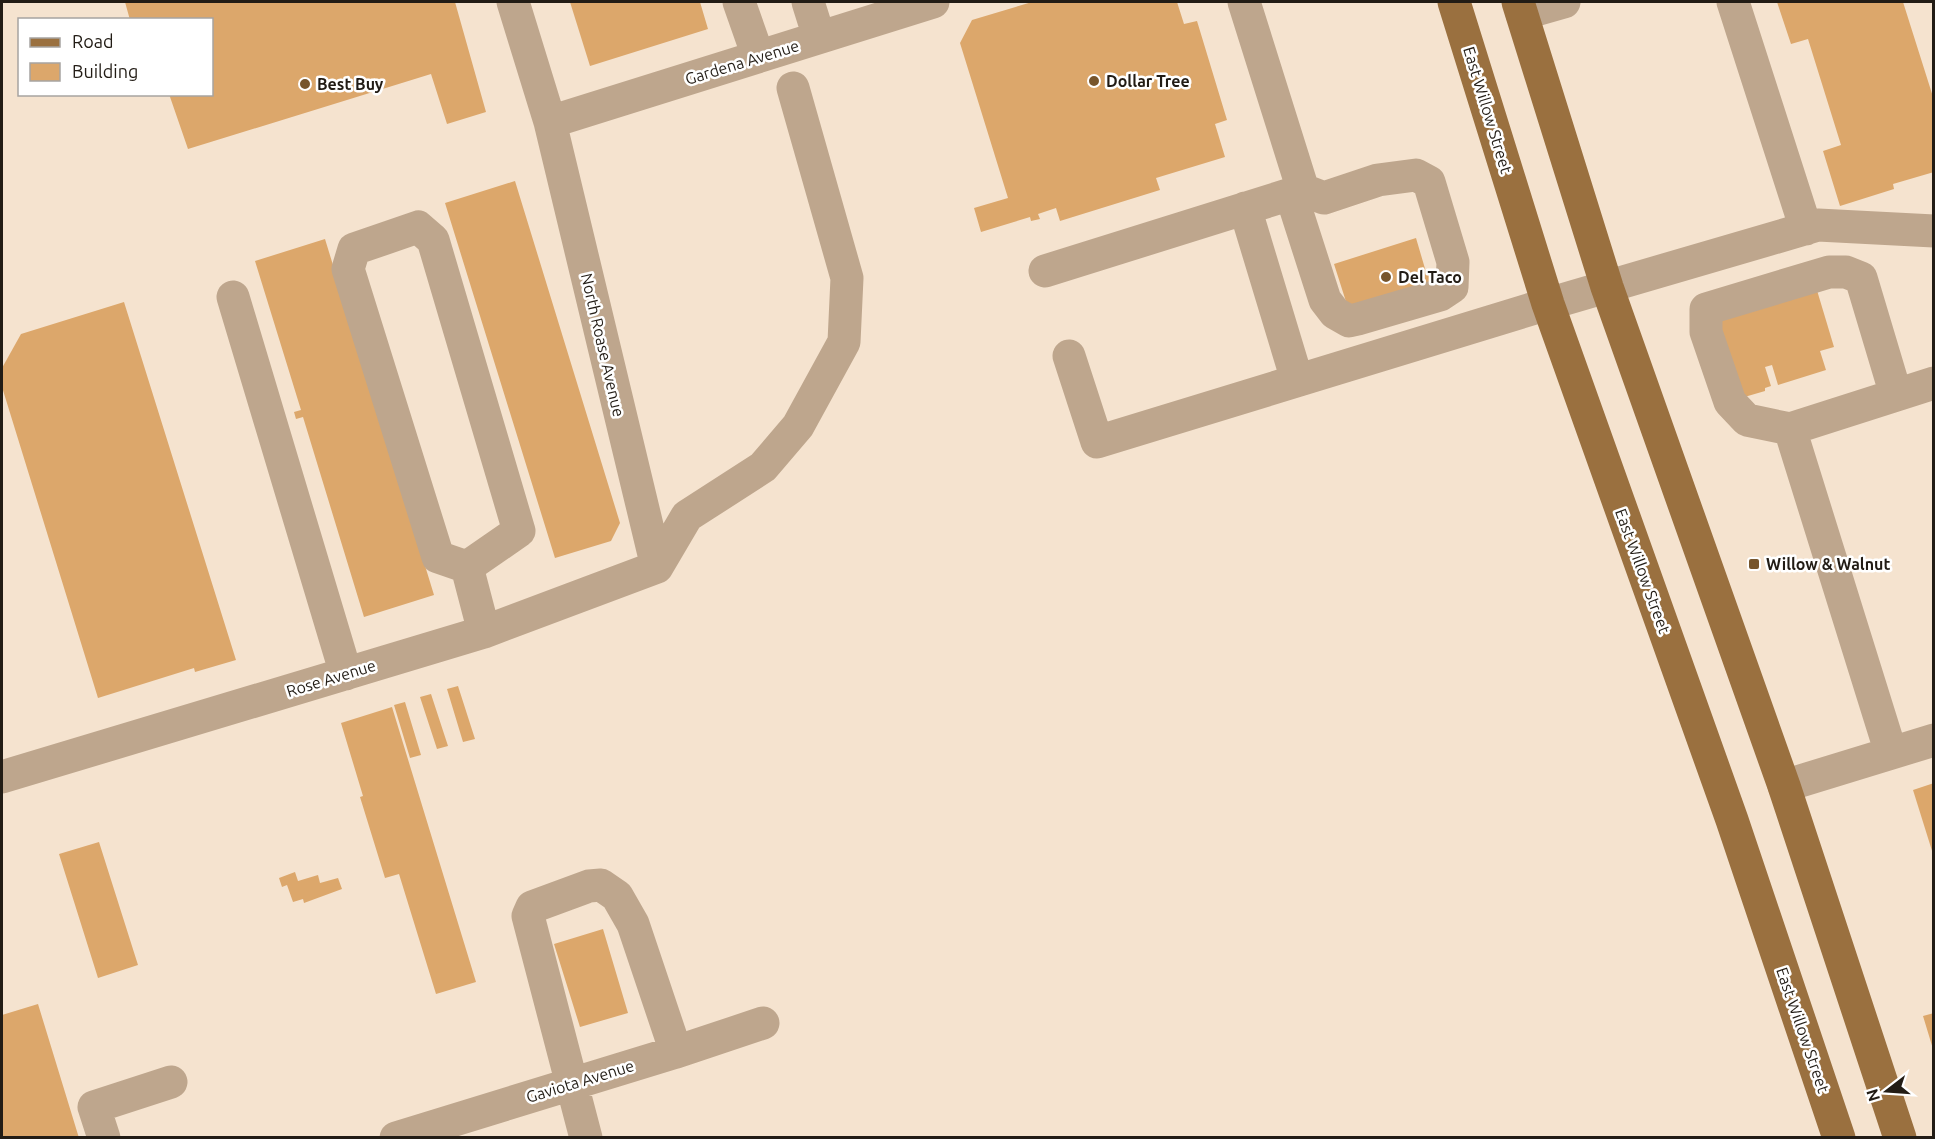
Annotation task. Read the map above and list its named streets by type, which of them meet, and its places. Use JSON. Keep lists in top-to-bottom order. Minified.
{"streets":{"main road":["East Willow Street"],"street":["Gardena Avenue","North Roase Avenue","Rose Avenue","Gaviota Avenue"]},"crossings":[["Gardena Avenue","North Roase Avenue"],["North Roase Avenue","Rose Avenue"]],"places":{"other":["Dollar Tree","Best Buy","Del Taco"],"transit":["Willow & Walnut"]},"legend":["Road","Building"],"north":"left"}
